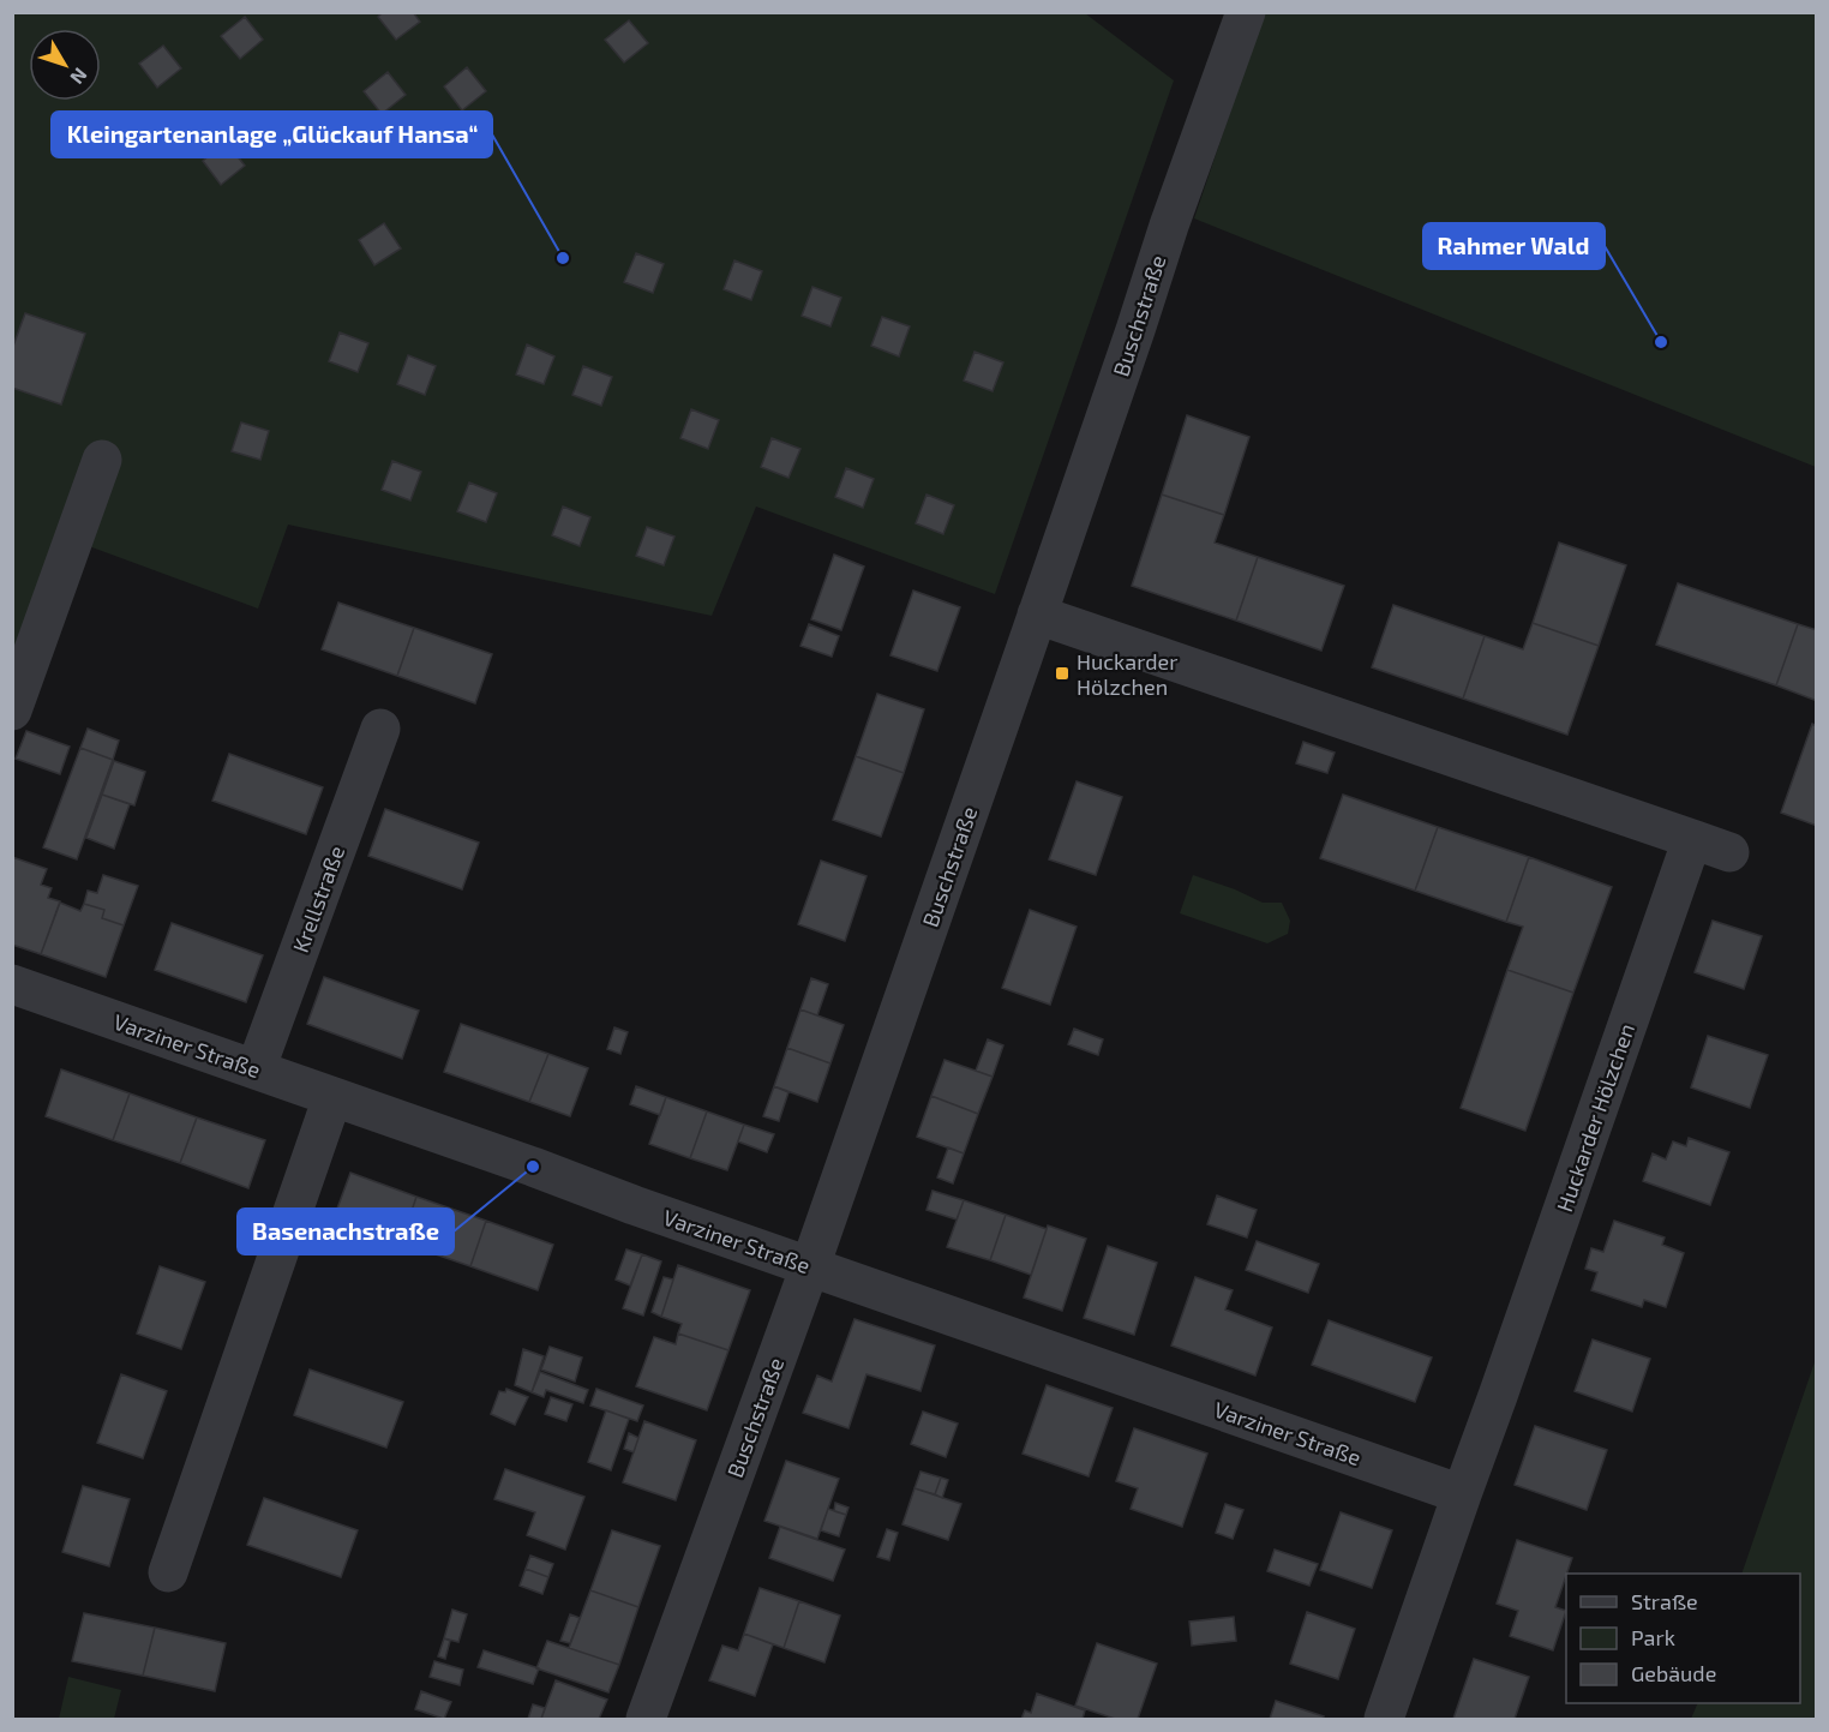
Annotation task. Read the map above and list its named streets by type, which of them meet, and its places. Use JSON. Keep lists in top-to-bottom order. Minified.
{"streets":{"street":["Buschstraße","Krellstraße","Varziner Straße","Huckarder Hölzchen"]},"crossings":[["Buschstraße","Varziner Straße"],["Krellstraße","Varziner Straße"],["Varziner Straße","Huckarder Hölzchen"]],"places":{"other":["Kleingartenanlage „Glückauf Hansa“","Rahmer Wald","Basenachstraße"],"transit":["Huckarder Hölzchen"]},"legend":["Straße","Park","Gebäude"],"north":"bottom right"}
